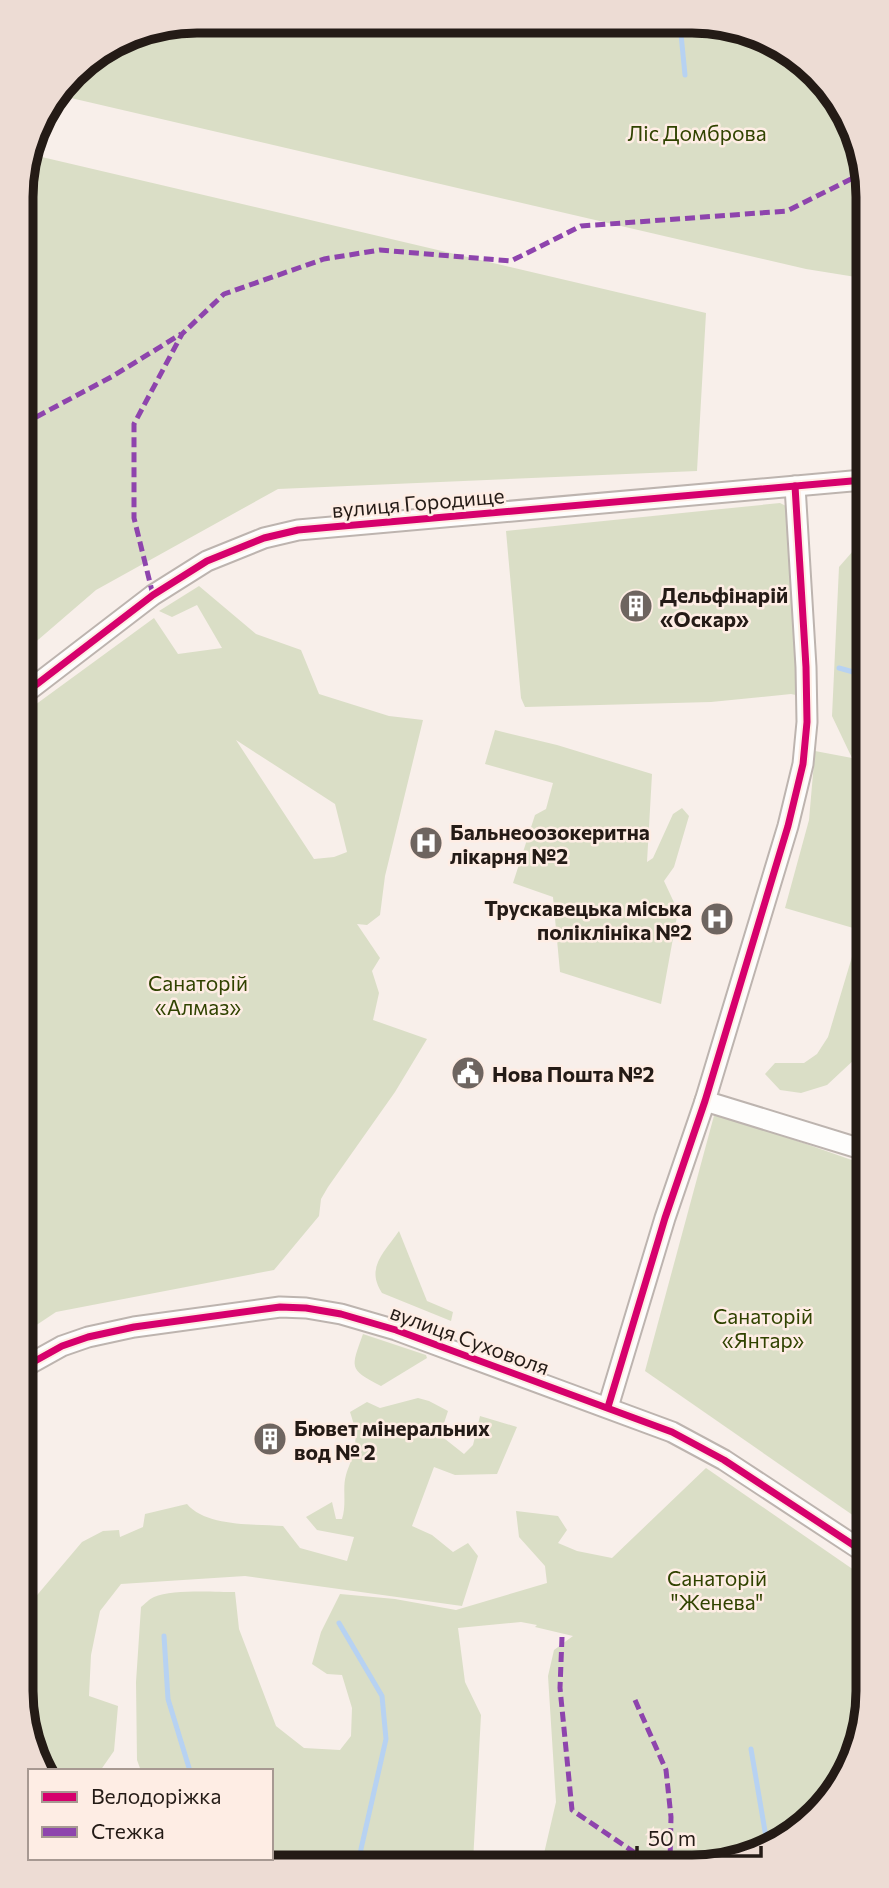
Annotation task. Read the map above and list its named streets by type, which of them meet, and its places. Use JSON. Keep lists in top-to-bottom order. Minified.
{"streets":{"street":["вулиця Городище","вулиця Суховоля"]},"parks":["Ліс Домброва","Санаторій «Алмаз»","Санаторій «Янтар»","Санаторій \"Женева\""],"places":{"building":["Дельфінарій «Оскар»","Бювет мінеральних вод № 2"],"hospital":["Бальнеоозокеритна лікарня №2","Трускавецька міська поліклініка №2"],"public building":["Нова Пошта №2"]},"legend":["Велодоріжка","Стежка"],"scale_bar":"50 m"}
